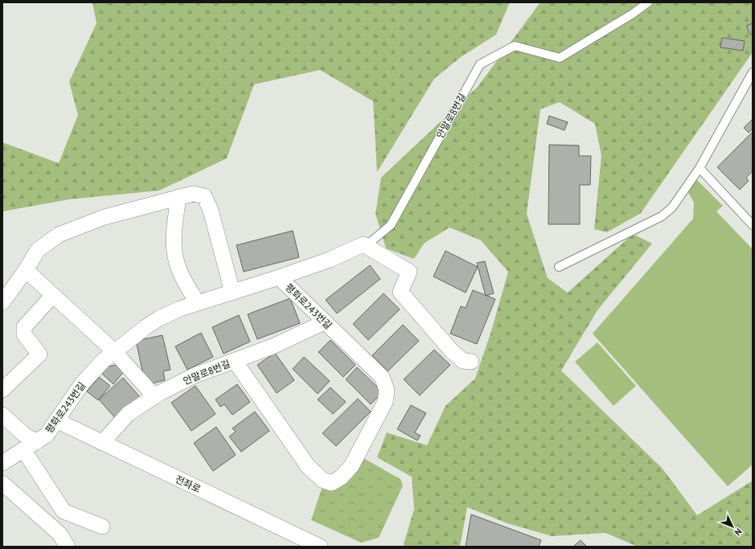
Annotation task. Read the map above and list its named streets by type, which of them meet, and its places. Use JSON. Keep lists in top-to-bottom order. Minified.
{"streets":{"street":["안말로8번길","평화로243번길","전좌로"]},"crossings":[["안말로8번길","평화로243번길"],["안말로8번길","전좌로"],["평화로243번길","전좌로"]],"north":"bottom right"}
